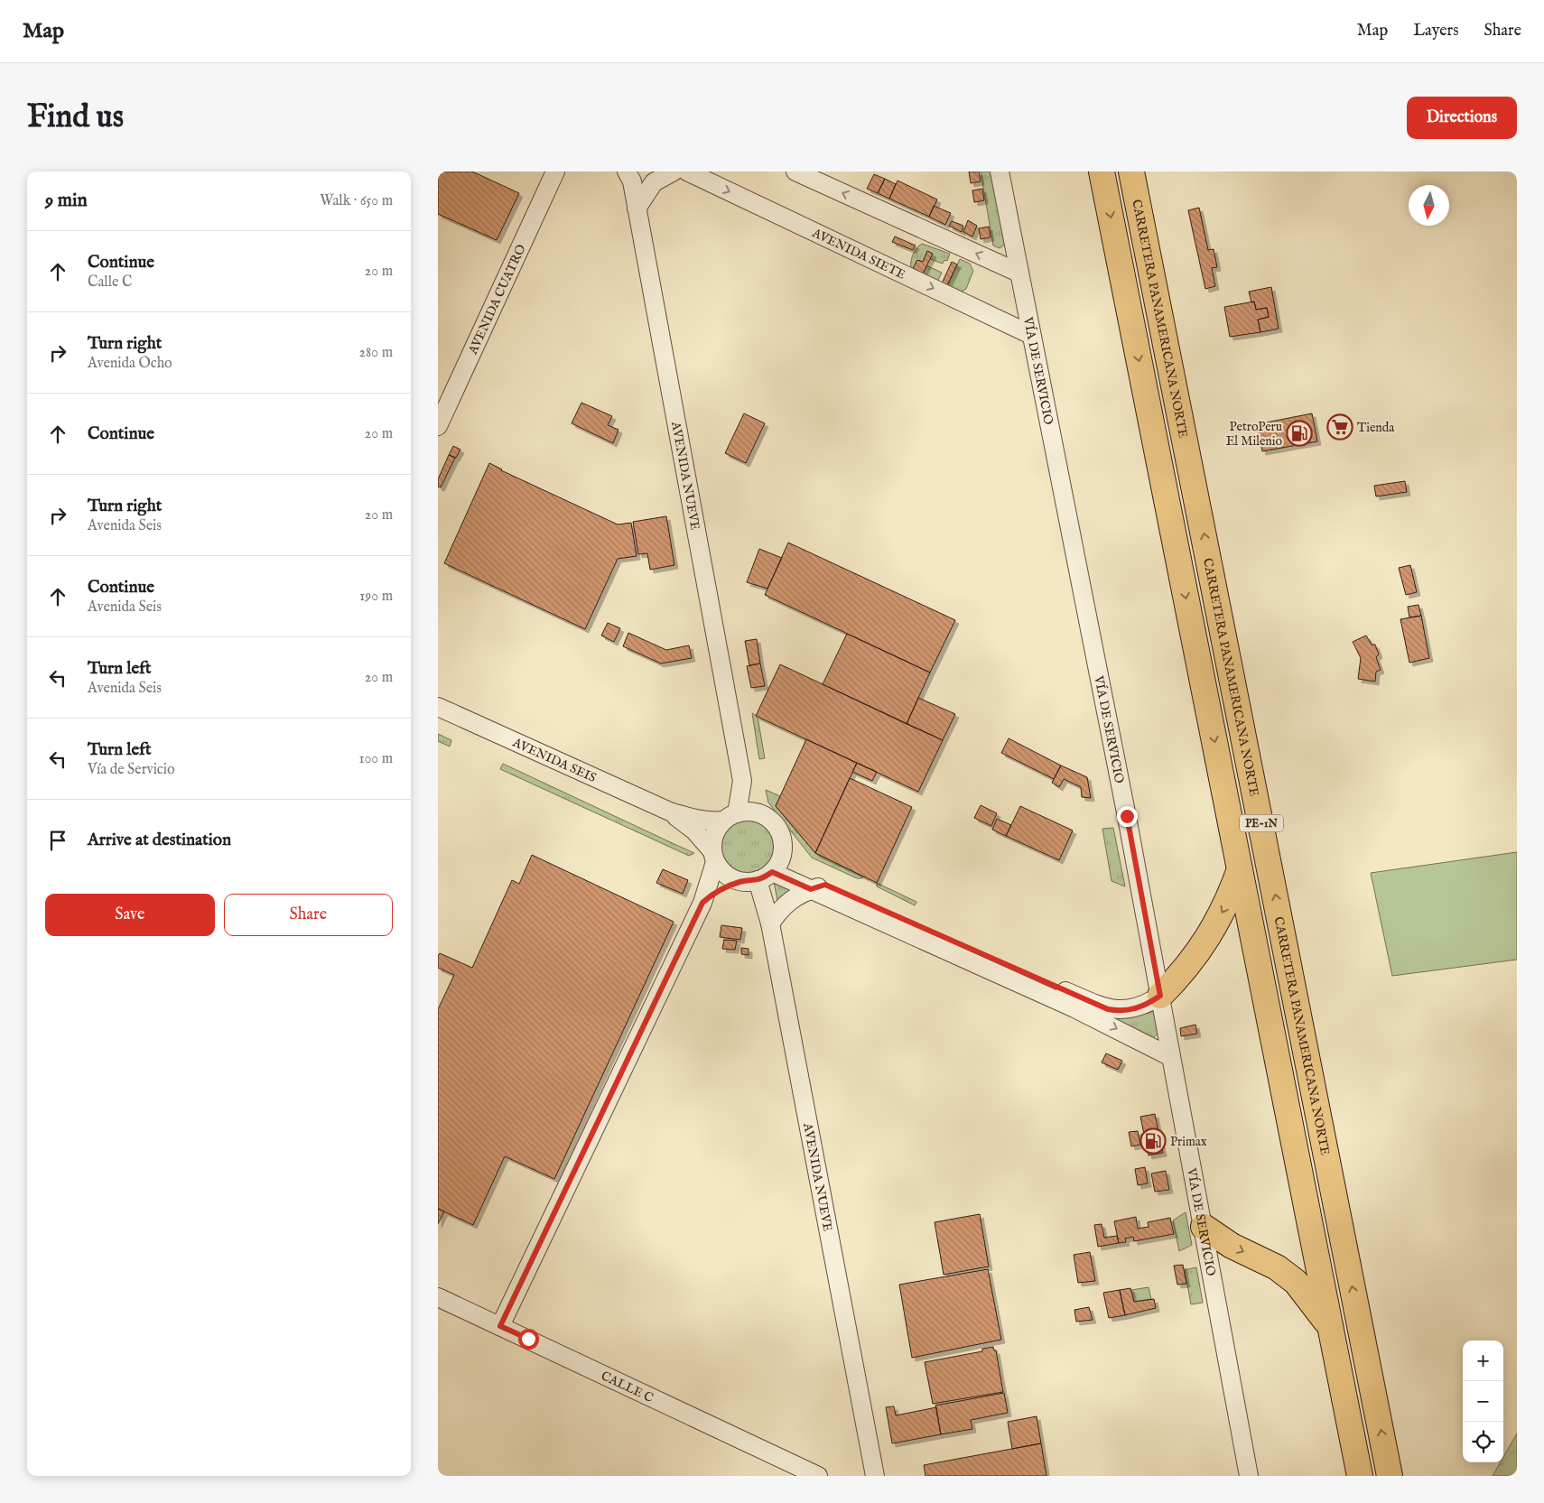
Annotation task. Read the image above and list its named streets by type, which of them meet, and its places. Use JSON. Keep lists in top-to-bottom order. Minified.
{"streets":{"highway":["CARRETERA PANAMERICANA NORTE","PE-1N"],"street":["AVENIDA SIETE","AVENIDA CUATRO","VÍA DE SERVICIO","AVENIDA NUEVE","AVENIDA SEIS","CALLE C"]},"crossings":[["AVENIDA SIETE","VÍA DE SERVICIO"],["AVENIDA NUEVE","AVENIDA SEIS"]],"places":{"supermarket":["Tienda"],"fuel station":["PetroPeru El Milenio","Primax"]},"north":"bottom","page":{"header":"Map","nav":["Map","Layers","Share"],"buttons":["Directions",["Save","Share"]],"title":"Find us","heading":["9 min","Walk · 650 m"],"list":[["Continue","Calle C","20 m"],["Turn right","Avenida Ocho","280 m"],["Continue","20 m"],["Turn right","Avenida Seis","20 m"],["Continue","Avenida Seis","190 m"],["Turn left","Avenida Seis","20 m"],["Turn left","Vía de Servicio","100 m"],"Arrive at destination"],"map_buttons":["+","−"]}}
